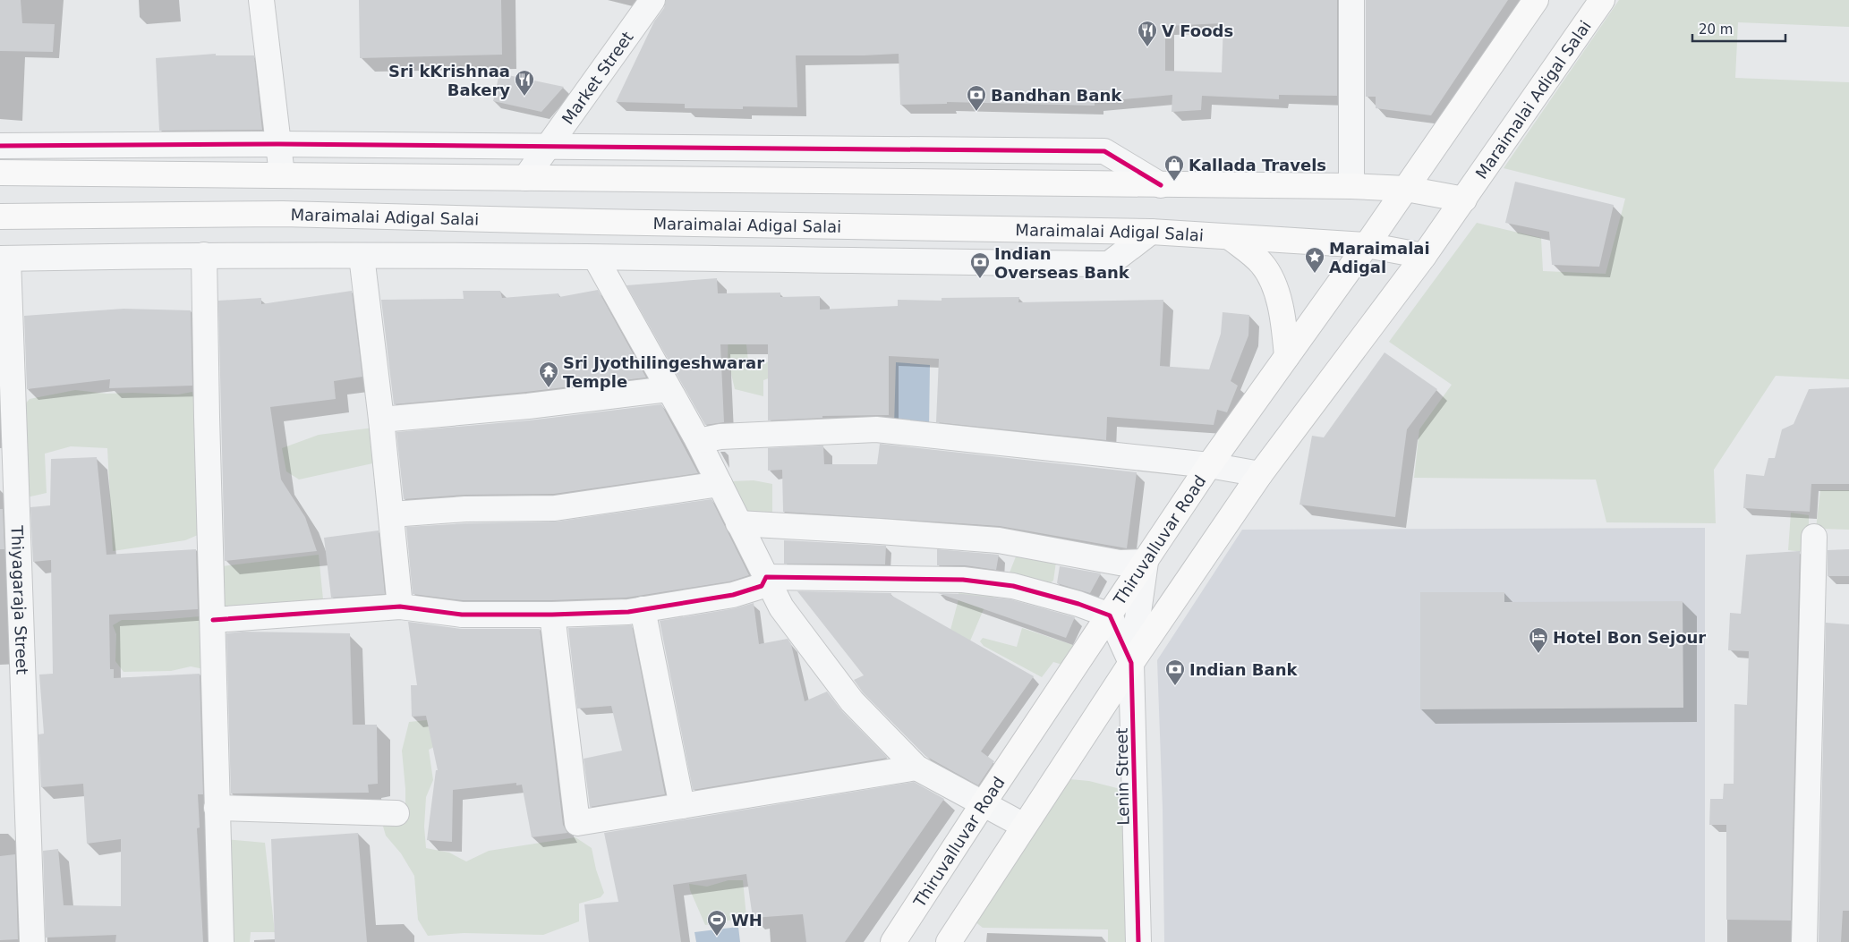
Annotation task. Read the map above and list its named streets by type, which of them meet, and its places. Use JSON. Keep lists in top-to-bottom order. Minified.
{"streets":{"main road":["Maraimalai Adigal Salai","Thiruvalluvar Road"],"street":["Market Street","Thiyagaraja Street","Lenin Street"]},"crossings":[["Maraimalai Adigal Salai","Thiruvalluvar Road"],["Thiruvalluvar Road","Lenin Street"]],"places":{"restaurant":["V Foods","Sri kKrishnaa Bakery"],"bank":["Bandhan Bank","Indian Overseas Bank","Indian Bank"],"shop":["Kallada Travels"],"place":["Maraimalai Adigal"],"temple":["Sri Jyothilingeshwarar Temple"],"hotel":["Hotel Bon Sejour"],"sports":["WH"]},"scale_bar":"20 m"}
